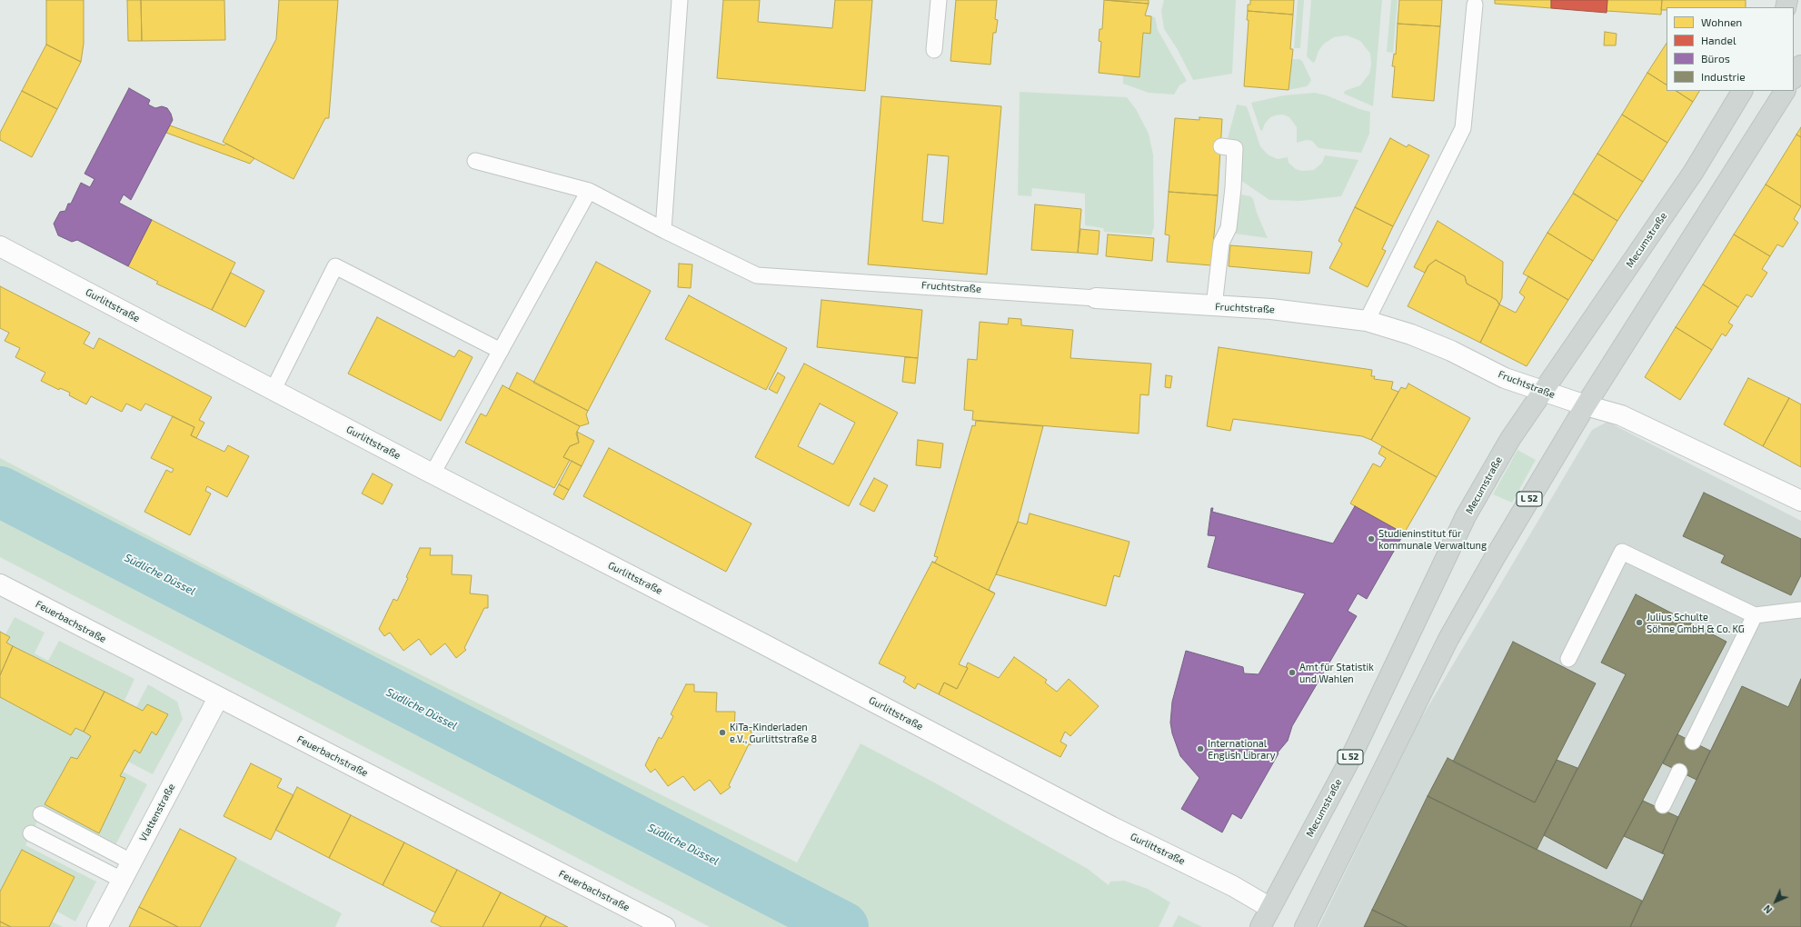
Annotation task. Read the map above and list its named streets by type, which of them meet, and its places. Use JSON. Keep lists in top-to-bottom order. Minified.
{"streets":{"main road":["Mecumstraße","L 52"],"street":["Fruchtstraße","Gurlittstraße","Feuerbachstraße","Vlattenstraße"]},"crossings":[["Mecumstraße","Fruchtstraße"],["Mecumstraße","Gurlittstraße"],["Fruchtstraße","L 52"],["Feuerbachstraße","Vlattenstraße"]],"water":["Südliche Düssel"],"places":["Studieninstitut für kommunale Verwaltung","Julius Schulte Söhne GmbH & Co. KG","Amt für Statistik und Wahlen","KiTa-Kinderladen e.V., Gurlittstraße 8","International English Library"],"legend":["Wohnen","Handel","Büros","Industrie"],"north":"bottom left"}
